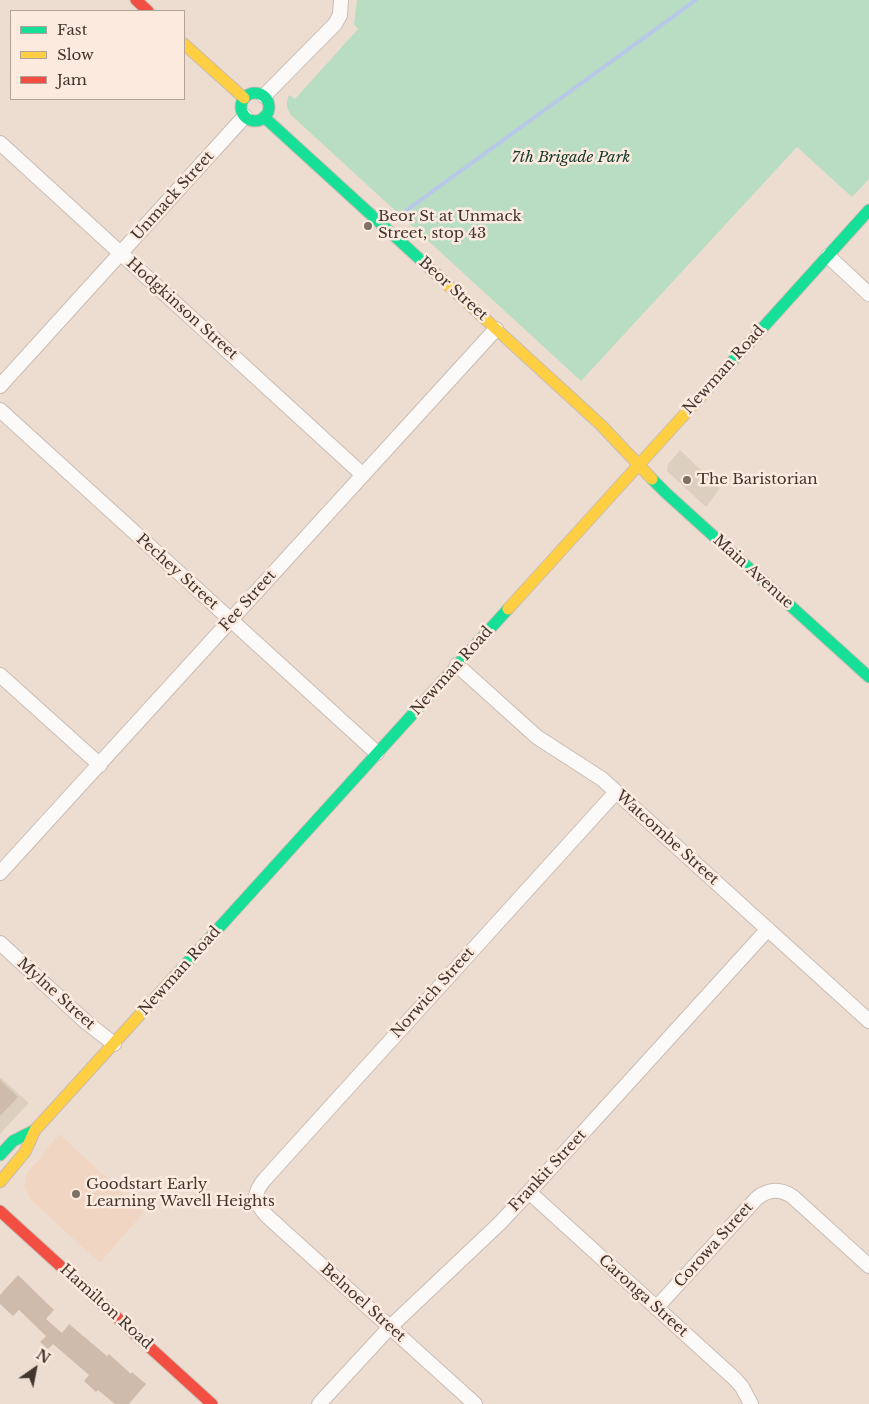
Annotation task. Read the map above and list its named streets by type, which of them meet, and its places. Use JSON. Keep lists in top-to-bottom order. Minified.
{"streets":{"main road":["Beor Street","Newman Road","Main Avenue","Hamilton Road"],"street":["Unmack Street","Hodgkinson Street","Pechey Street","Fee Street","Watcombe Street","Norwich Street","Mylne Street","Frankit Street","Corowa Street","Caronga Street","Belnoel Street"]},"crossings":[["Unmack Street","Beor Street"],["Unmack Street","Hodgkinson Street"],["Beor Street","Newman Road"],["Beor Street","Main Avenue"],["Beor Street","Fee Street"],["Hodgkinson Street","Fee Street"],["Newman Road","Pechey Street"],["Newman Road","Main Avenue"],["Newman Road","Watcombe Street"],["Newman Road","Mylne Street"],["Pechey Street","Fee Street"],["Watcombe Street","Norwich Street"],["Watcombe Street","Frankit Street"],["Norwich Street","Belnoel Street"],["Frankit Street","Caronga Street"],["Frankit Street","Belnoel Street"],["Corowa Street","Caronga Street"]],"parks":["7th Brigade Park"],"places":["Beor St at Unmack Street, stop 43","The Baristorian","Goodstart Early Learning Wavell Heights"],"legend":["Fast","Slow","Jam"],"north":"top right"}
